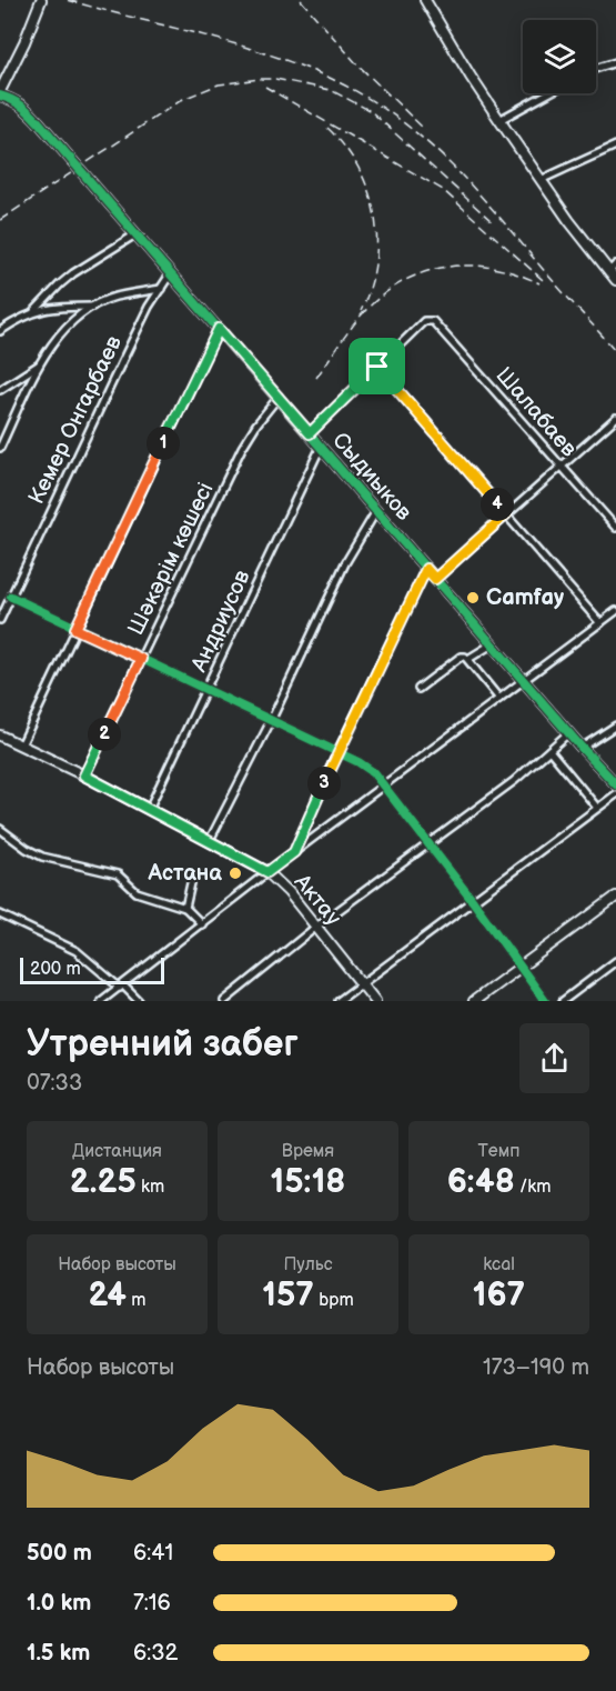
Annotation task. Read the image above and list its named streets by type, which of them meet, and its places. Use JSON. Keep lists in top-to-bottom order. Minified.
{"streets":{"street":["Шалабаев","Кемер Онгарбаев","Сыдиыков","Шәкәрім көшесі","Андриусов","Актау"]},"crossings":[["Кемер Онгарбаев","Сыдиыков"],["Сыдиыков","Шәкәрім көшесі"],["Сыдиыков","Андриусов"],["Шәкәрім көшесі","Актау"],["Андриусов","Актау"]],"places":["Camfay","Астана"],"scale_bar":"200 m","page":{"pins":["1","4","2","3"],"scale":"200 m","heading":["Утренний забег","07:33"],"stats":[["Дистанция","2.25 km"],["Время","15:18"],["Темп","6:48 /km"],["Набор высоты","24 m"],["Пульс","157 bpm"],["kcal","167"]],"chart":["Набор высоты","173–190 m"],"list":[{"name":"500 m","note":"6:41"},{"name":"1.0 km","note":"7:16"},{"name":"1.5 km","note":"6:32"}]}}
